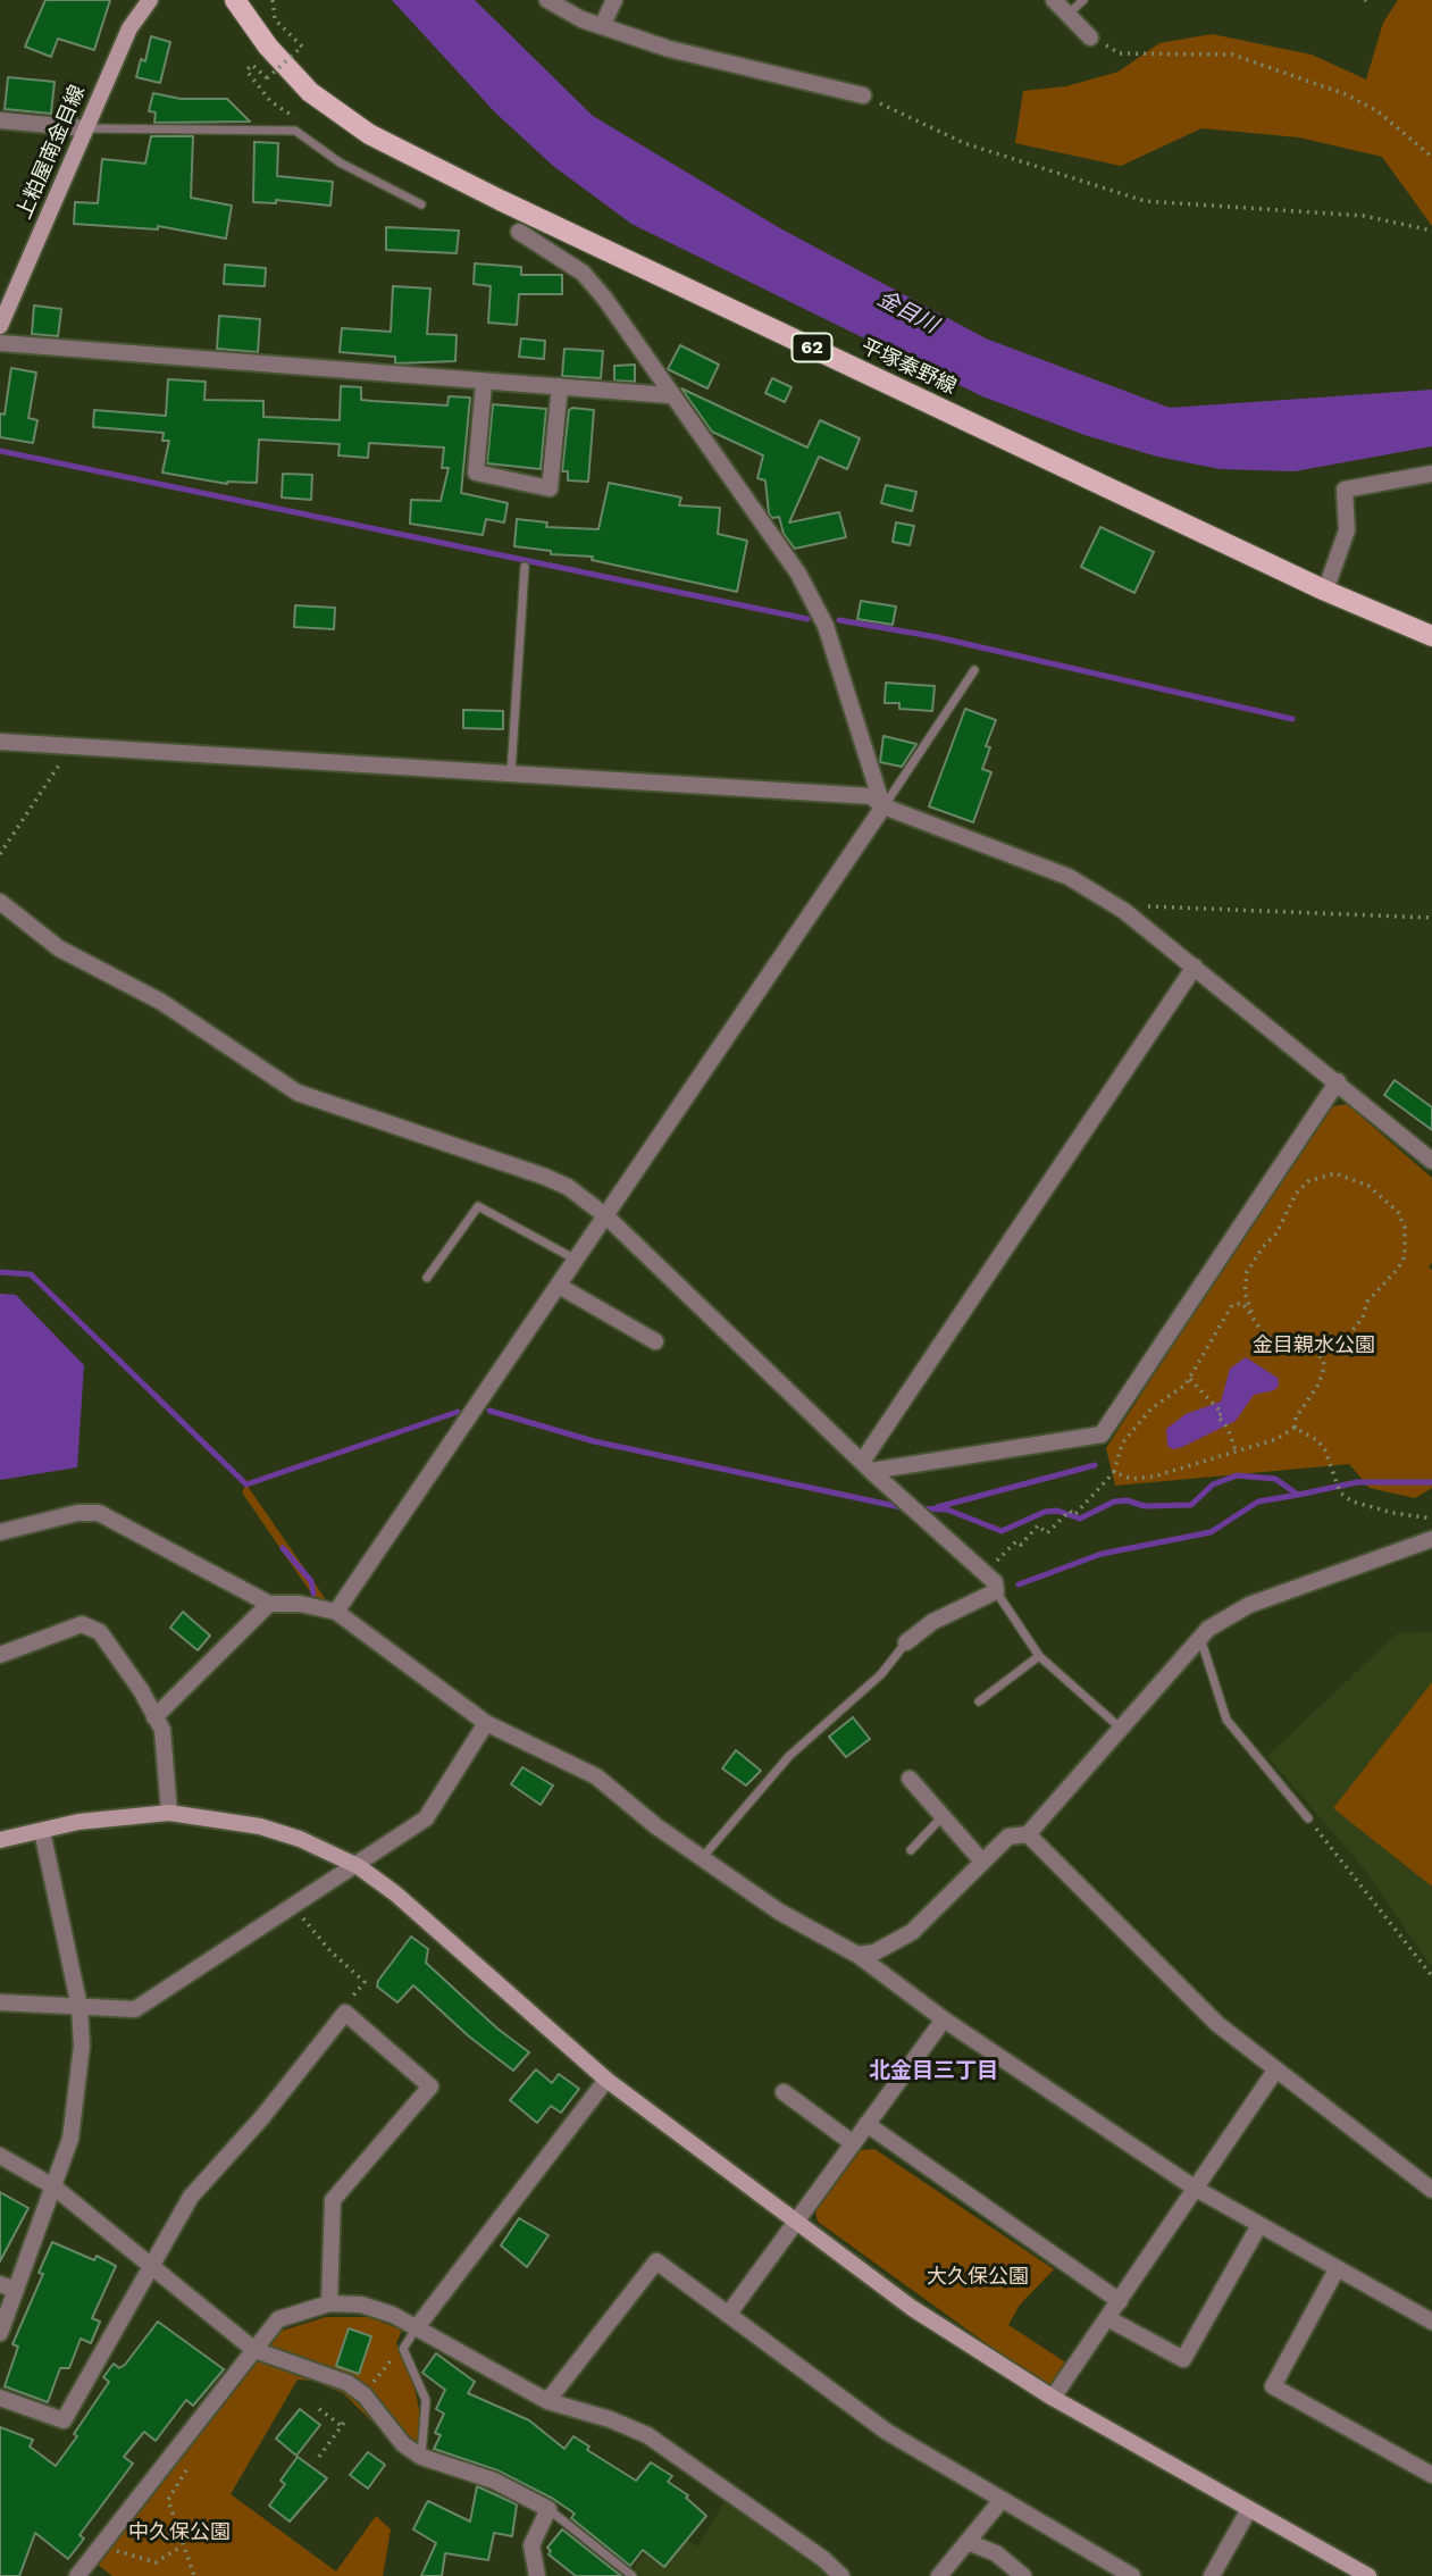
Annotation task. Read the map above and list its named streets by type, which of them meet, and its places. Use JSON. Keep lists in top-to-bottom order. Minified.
{"streets":{"main road":["62","平塚秦野線"],"street":["上粕屋南金目線"]},"districts":["北金目三丁目"],"water":["金目川"],"parks":["金目親水公園","大久保公園","中久保公園"]}
